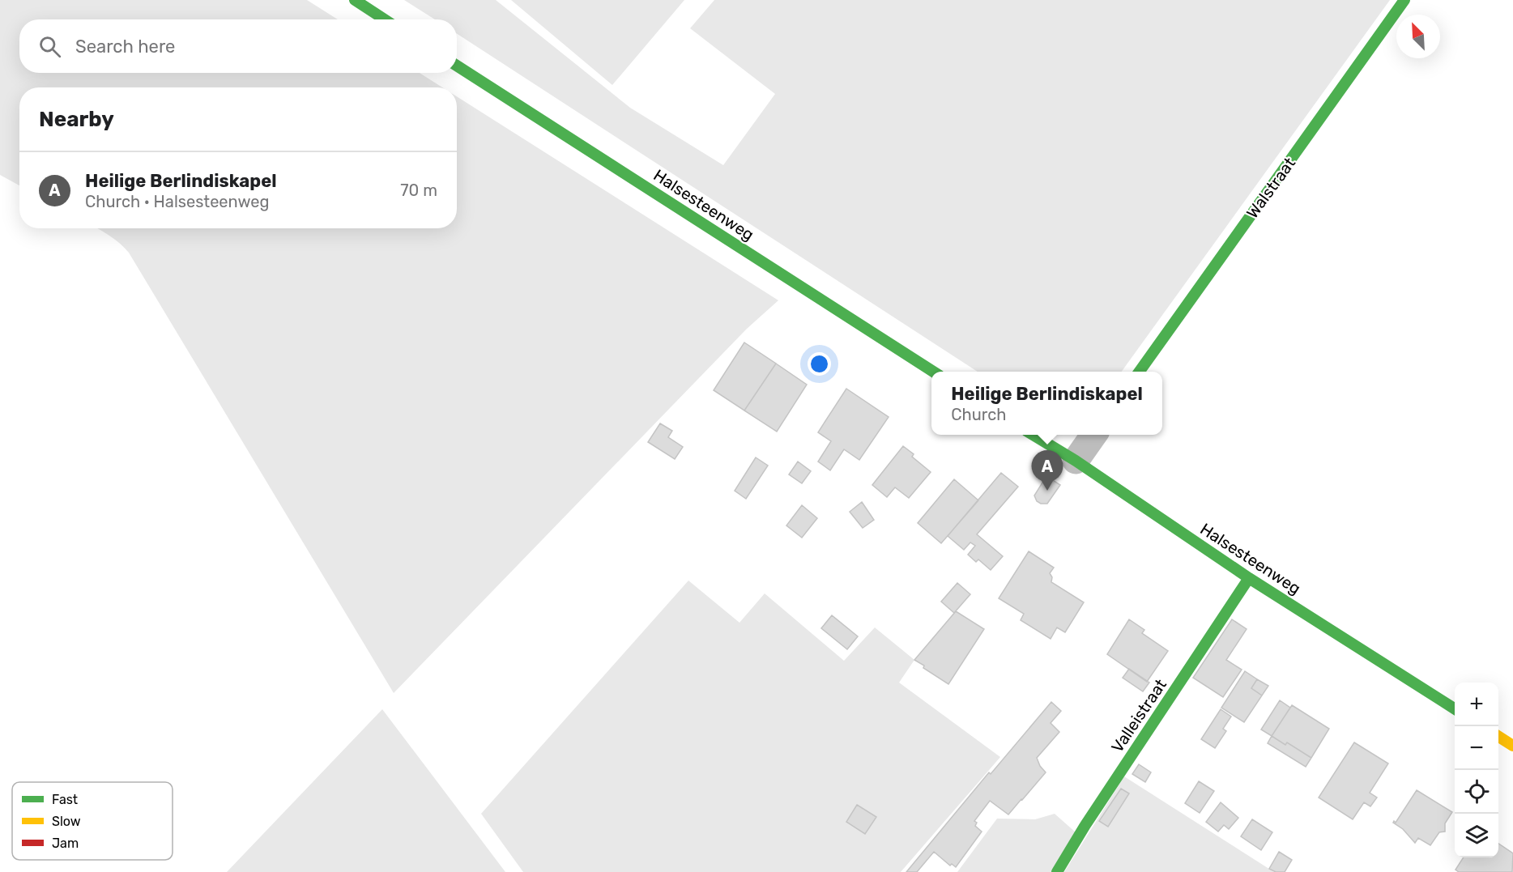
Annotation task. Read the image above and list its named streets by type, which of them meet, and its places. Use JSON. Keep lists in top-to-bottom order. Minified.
{"streets":{"main road":["Walstraat","Halsesteenweg","Valleistraat"]},"crossings":[["Halsesteenweg","Valleistraat"]],"legend":["Fast","Slow","Jam"],"north":"top left","page":{"search":"Search here","heading":"Nearby","list":[{"mark":"A","name":"Heilige Berlindiskapel","note":"Church · Halsesteenweg","value":"70 m"}],"popup":["Heilige Berlindiskapel","Church"],"pins":"A","map_buttons":["+","−"]}}
